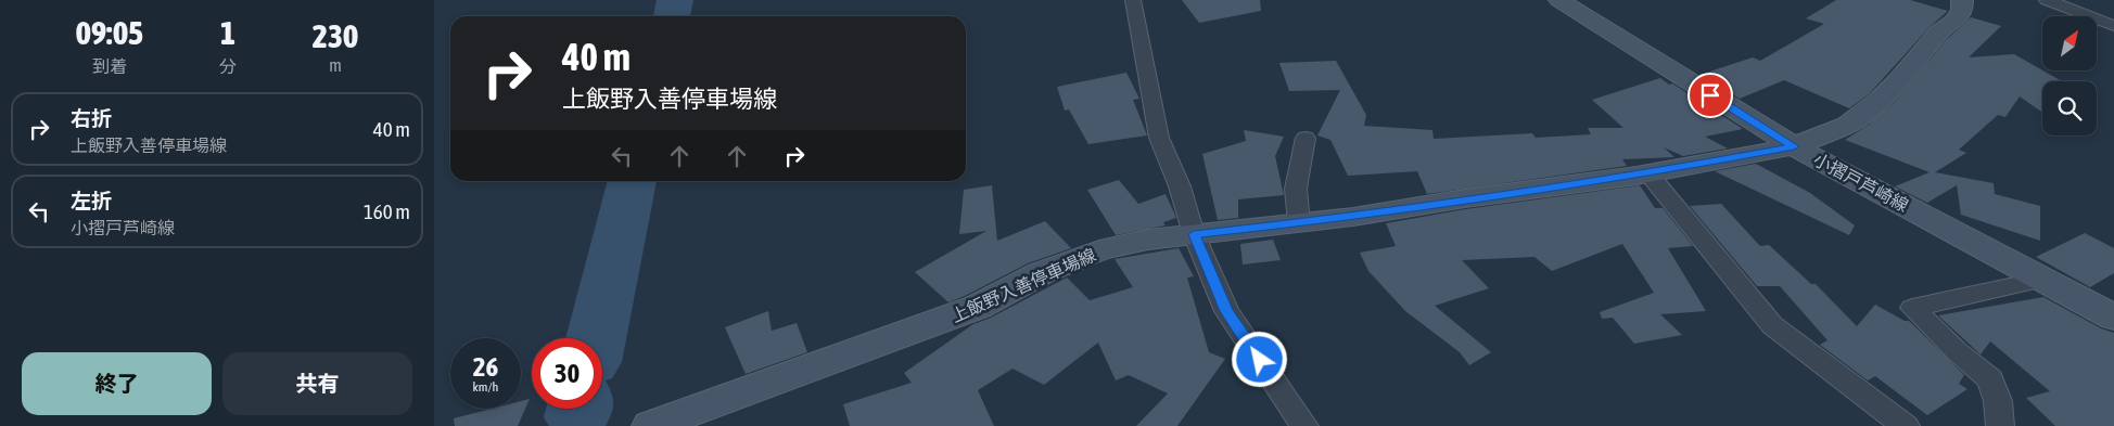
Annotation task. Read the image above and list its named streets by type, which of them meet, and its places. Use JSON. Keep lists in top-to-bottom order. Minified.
{"streets":{"main road":["小摺戸芦崎線","上飯野入善停車場線"]},"crossings":[["小摺戸芦崎線","上飯野入善停車場線"]],"north":"top right","page":{"eta":["09:05","到着","1","分","230","m"],"turn":["40 m","上飯野入善停車場線"],"list":[{"name":"右折","note":"上飯野入善停車場線","value":"40 m"},{"name":"左折","note":"小摺戸芦崎線","value":"160 m"}],"speed":"26 km/h","limit":"30","buttons":["終了","共有"]}}
